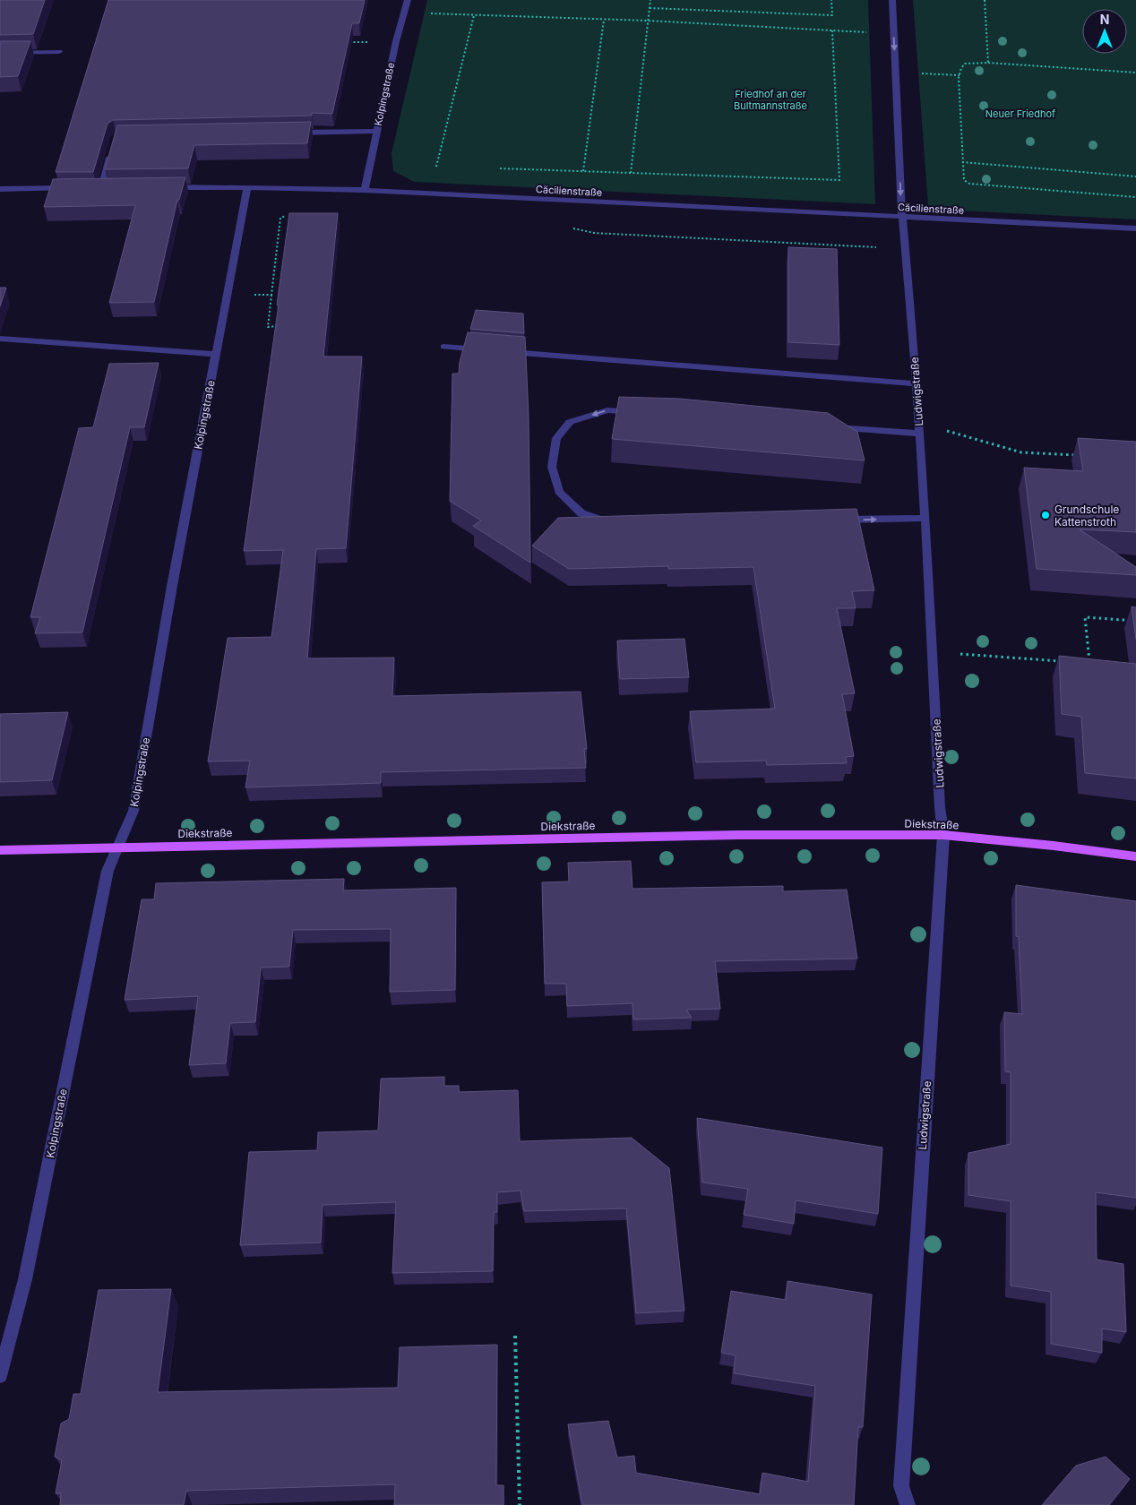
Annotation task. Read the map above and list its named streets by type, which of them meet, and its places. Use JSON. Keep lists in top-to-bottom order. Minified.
{"streets":{"main road":["Diekstraße"],"street":["Kolpingstraße","Cäcilienstraße","Ludwigstraße"]},"crossings":[["Kolpingstraße","Cäcilienstraße"],["Kolpingstraße","Diekstraße"],["Cäcilienstraße","Ludwigstraße"],["Ludwigstraße","Diekstraße"]],"parks":["Friedhof an der Bultmannstraße","Neuer Friedhof"],"places":["Grundschule Kattenstroth"],"north":"top"}
